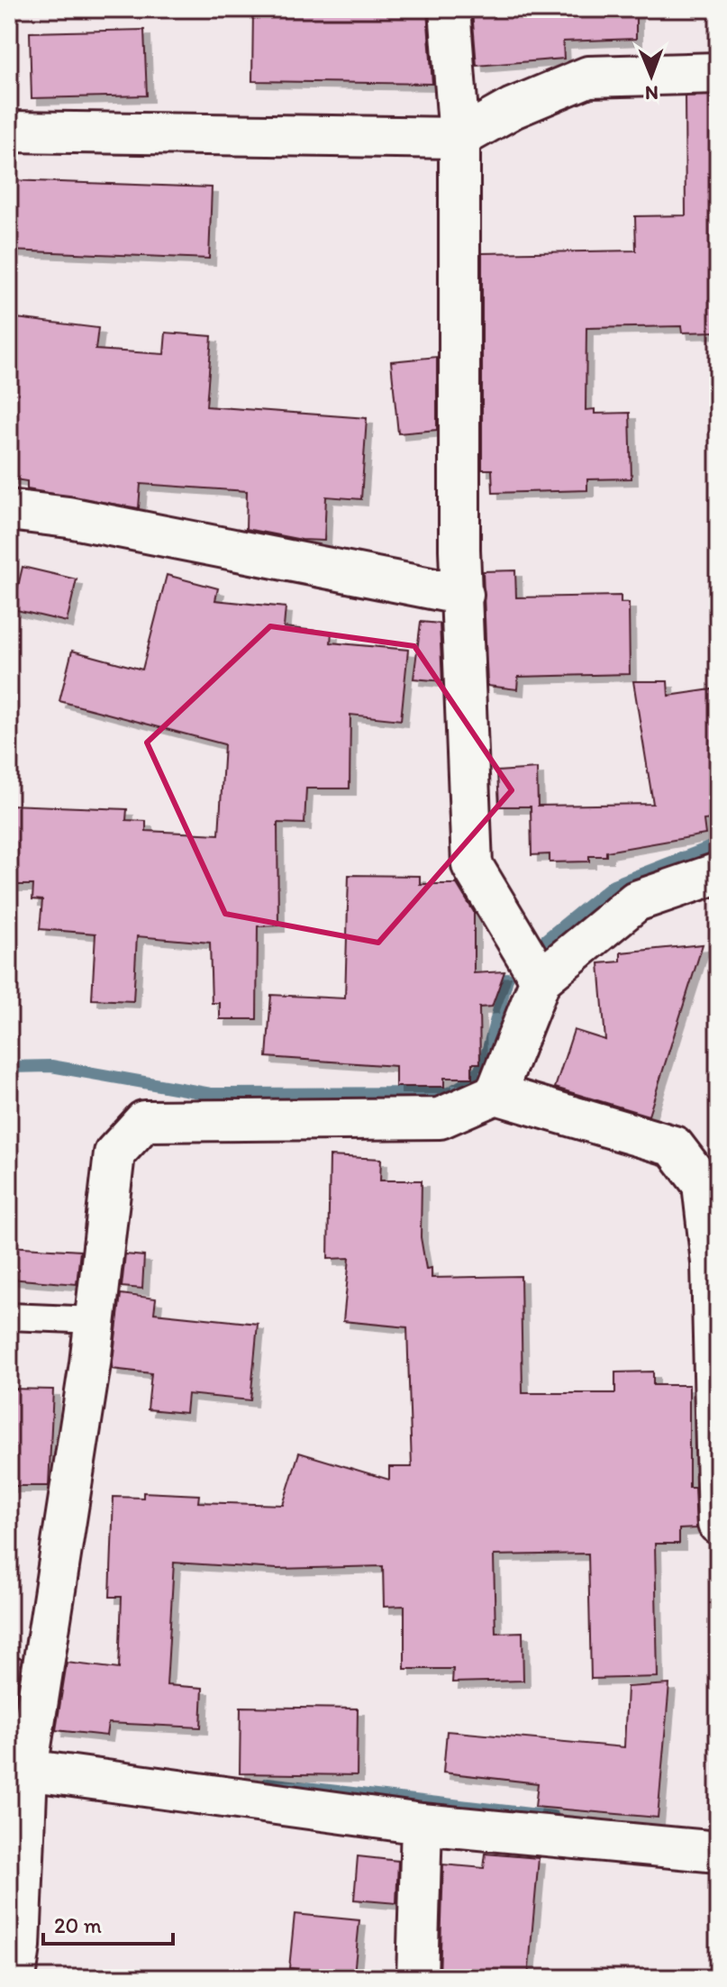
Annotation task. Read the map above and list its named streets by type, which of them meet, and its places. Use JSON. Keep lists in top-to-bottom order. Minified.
{"scale_bar":"20 m","north":"bottom"}
